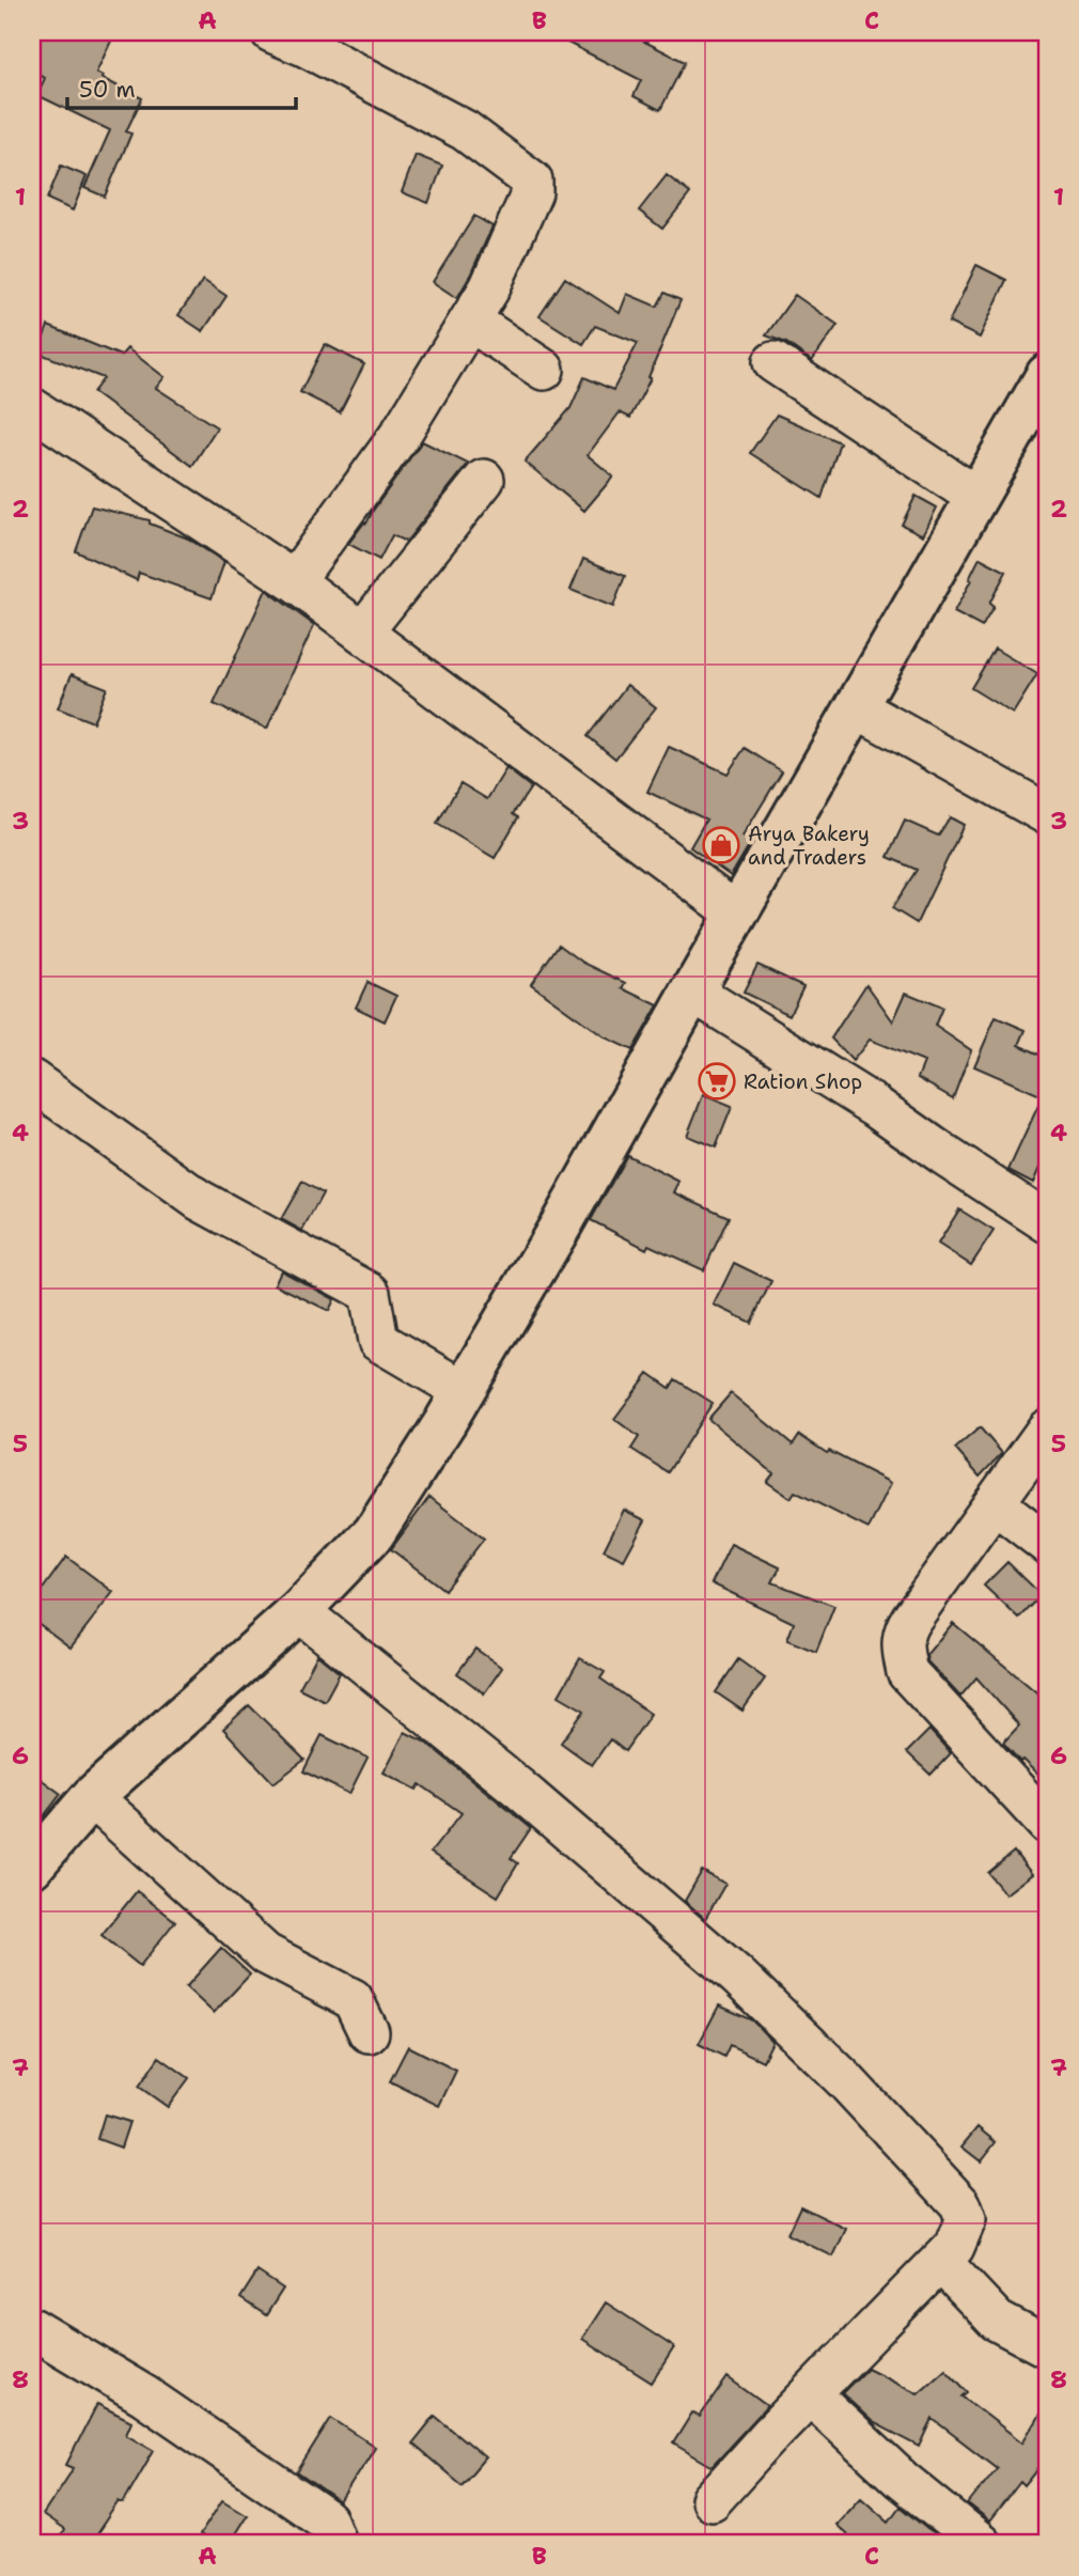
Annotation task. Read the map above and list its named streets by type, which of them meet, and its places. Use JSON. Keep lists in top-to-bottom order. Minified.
{"places":{"shop":["Arya Bakery and Traders"],"supermarket":["Ration Shop"]},"scale_bar":"50 m","grid":{"columns":["A","B","C"],"rows":["1","2","3","4","5","6","7","8"]}}
